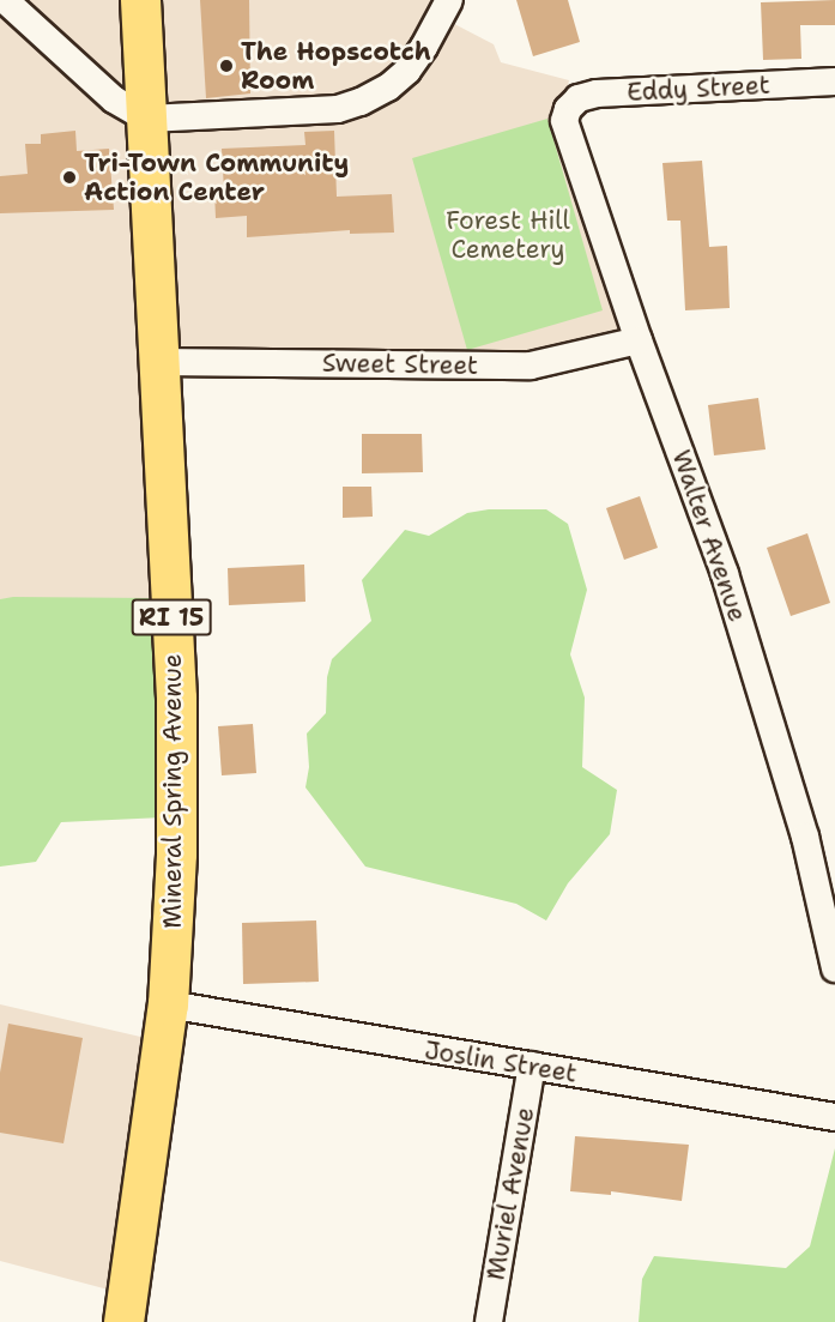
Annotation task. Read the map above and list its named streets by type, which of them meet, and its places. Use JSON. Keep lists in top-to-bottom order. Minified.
{"streets":{"main road":["RI 15","Mineral Spring Avenue"],"street":["Eddy Street","Sweet Street","Walter Avenue","Joslin Street","Muriel Avenue"]},"crossings":[["Eddy Street","Walter Avenue"],["Sweet Street","Walter Avenue"],["Sweet Street","Mineral Spring Avenue"],["Mineral Spring Avenue","Joslin Street"],["Joslin Street","Muriel Avenue"]],"parks":["Forest Hill Cemetery"],"places":["The Hopscotch Room","Tri-Town Community Action Center"]}
